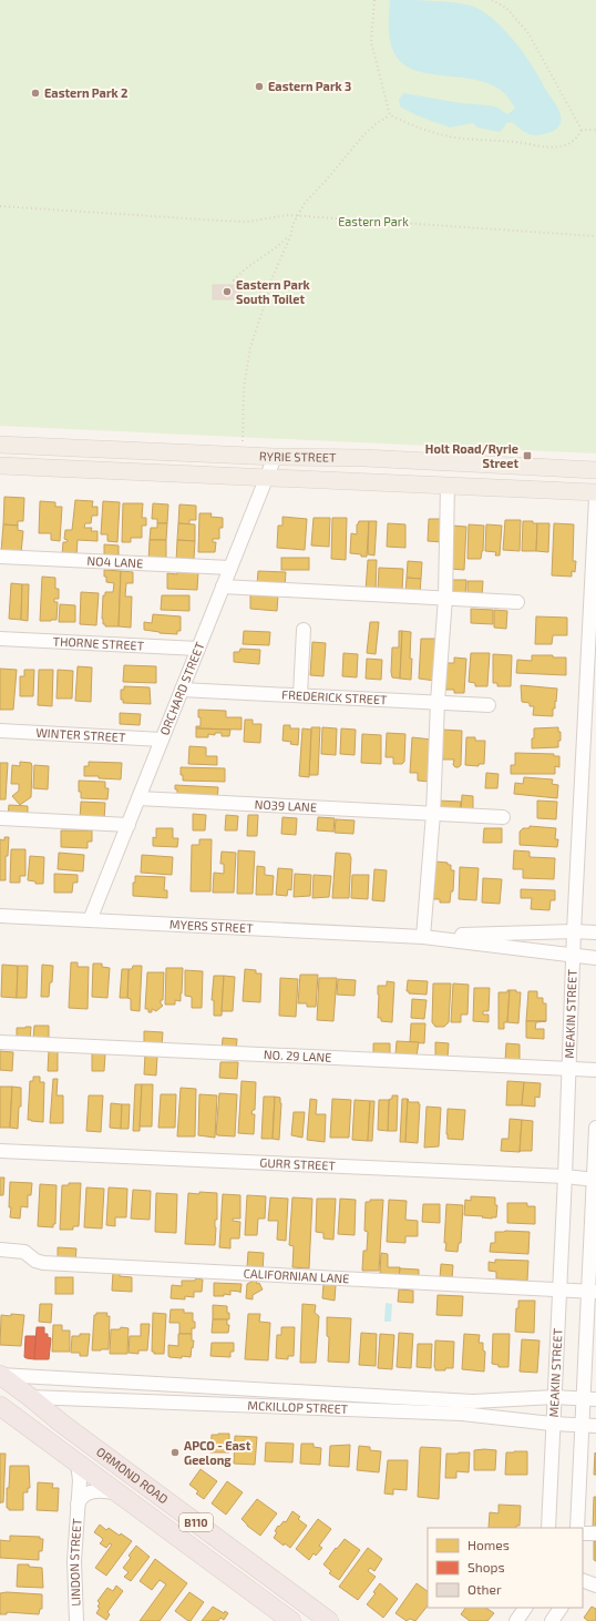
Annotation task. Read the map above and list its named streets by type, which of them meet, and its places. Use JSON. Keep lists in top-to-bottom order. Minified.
{"streets":{"highway":["MCKILLOP STREET","ORMOND ROAD","B110"],"main road":["RYRIE STREET"],"street":["NO4 LANE","THORNE STREET","ORCHARD STREET","FREDERICK STREET","WINTER STREET","NO39 LANE","MYERS STREET","MEAKIN STREET","NO. 29 LANE","GURR STREET","CALIFORNIAN LANE","LINDON STREET"]},"crossings":[["RYRIE STREET","ORCHARD STREET"],["NO4 LANE","ORCHARD STREET"],["THORNE STREET","ORCHARD STREET"],["ORCHARD STREET","FREDERICK STREET"],["ORCHARD STREET","WINTER STREET"],["ORCHARD STREET","NO39 LANE"],["ORCHARD STREET","MYERS STREET"],["MYERS STREET","MEAKIN STREET"],["MEAKIN STREET","NO. 29 LANE"],["MEAKIN STREET","GURR STREET"],["MEAKIN STREET","CALIFORNIAN LANE"],["MEAKIN STREET","MCKILLOP STREET"],["MCKILLOP STREET","ORMOND ROAD"],["ORMOND ROAD","LINDON STREET"]],"parks":["Eastern Park"],"places":{"other":["Eastern Park 3","Eastern Park 2","Eastern Park South Toilet","APCO - East Geelong"],"transit":["Holt Road/Ryrie Street"]},"legend":["Homes","Shops","Other"]}
